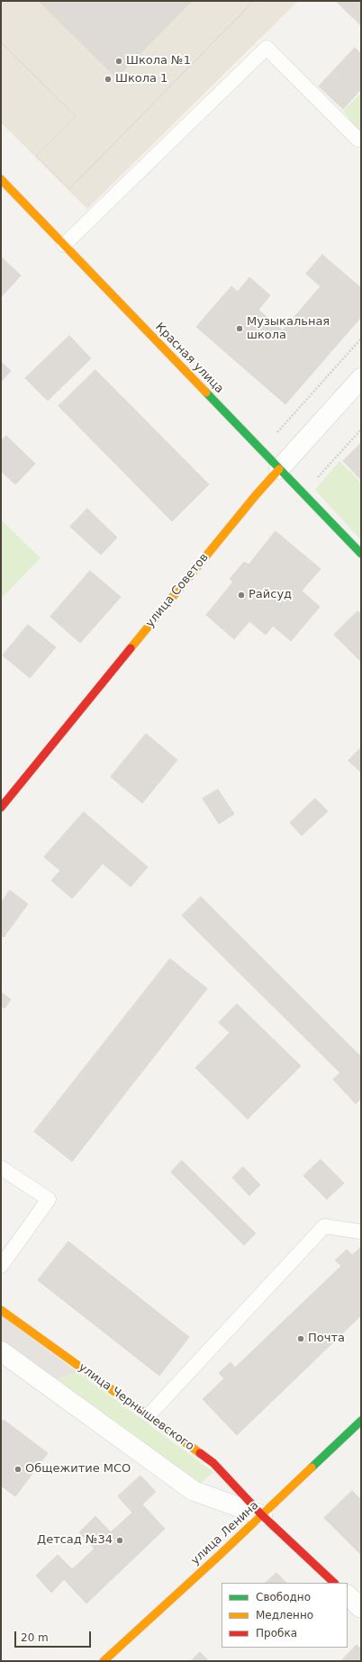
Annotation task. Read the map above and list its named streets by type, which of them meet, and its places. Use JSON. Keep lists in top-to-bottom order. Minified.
{"streets":{"street":["Красная улица","улица Советов","улица Чернышевского","улица Ленина"]},"crossings":[["Красная улица","улица Советов"],["улица Чернышевского","улица Ленина"]],"places":["Школа №1","Школа 1","Музыкальная школа","Райсуд","Почта","Общежитие МСО","Детсад №34"],"legend":["Свободно","Медленно","Пробка"],"scale_bar":"20 m"}
